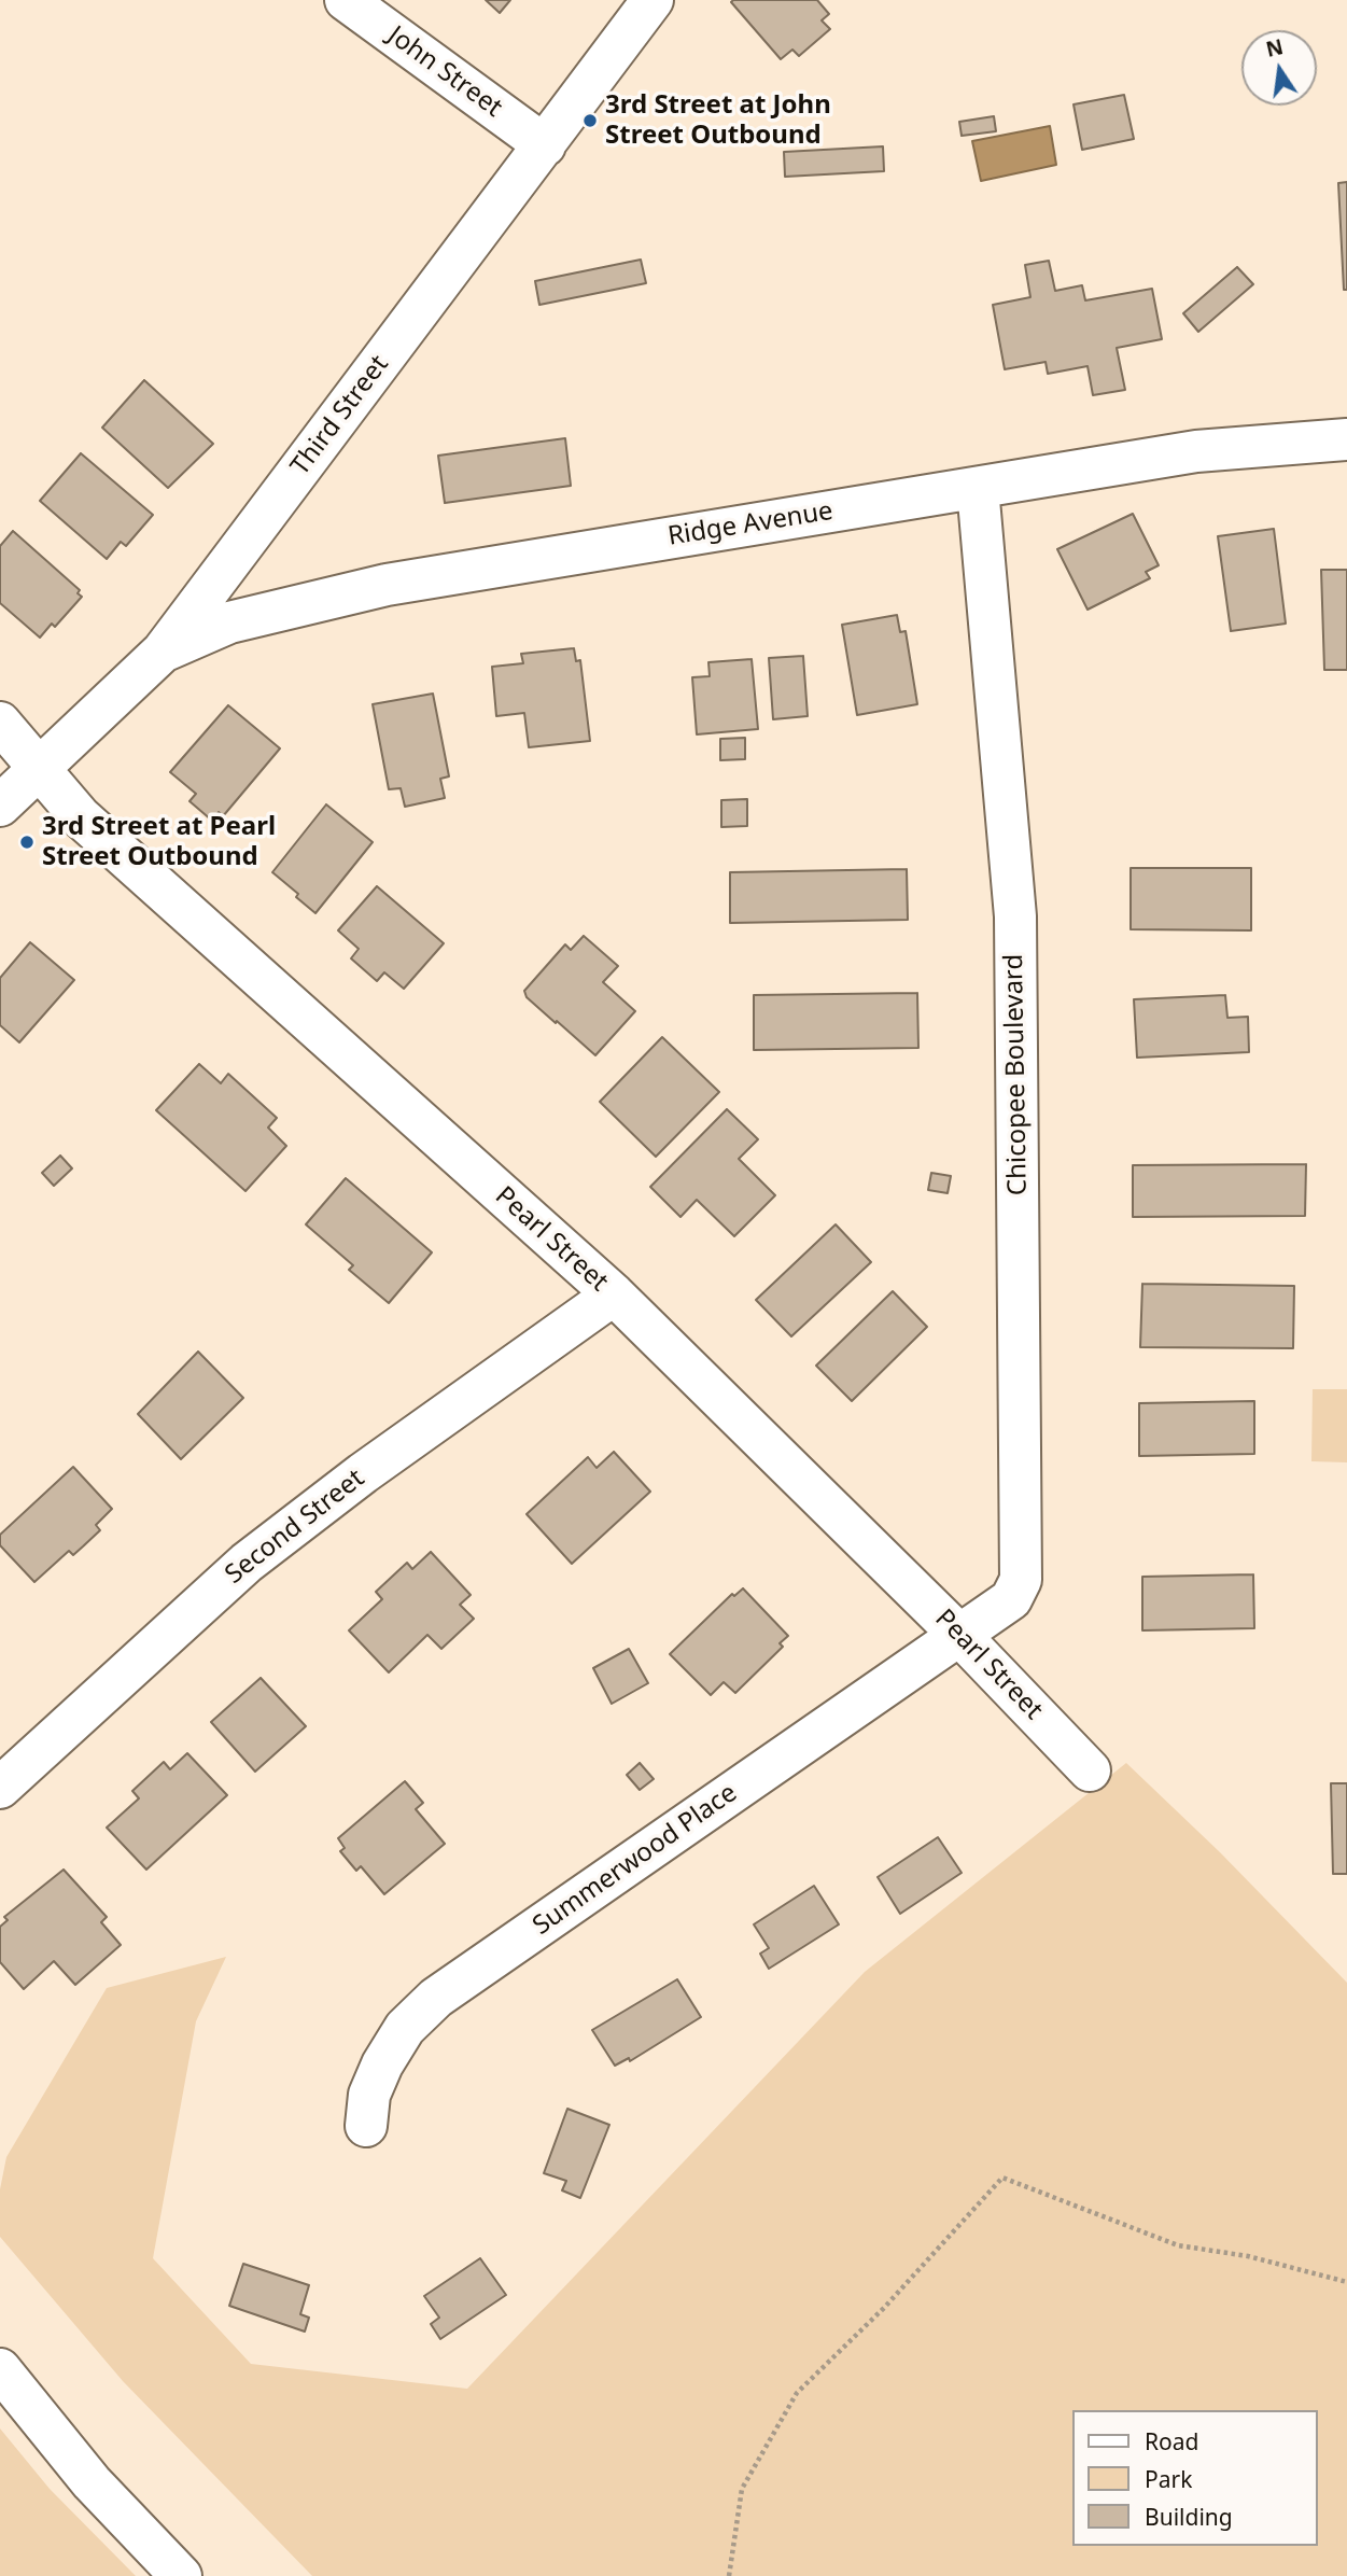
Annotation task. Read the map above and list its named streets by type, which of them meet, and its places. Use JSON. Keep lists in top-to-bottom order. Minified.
{"streets":{"street":["John Street","Third Street","Ridge Avenue","Chicopee Boulevard","Pearl Street","Second Street","Summerwood Place"]},"crossings":[["John Street","Third Street"],["Third Street","Ridge Avenue"],["Third Street","Pearl Street"],["Ridge Avenue","Chicopee Boulevard"],["Chicopee Boulevard","Pearl Street"],["Chicopee Boulevard","Summerwood Place"],["Pearl Street","Second Street"],["Pearl Street","Summerwood Place"]],"places":["3rd Street at John Street Outbound","3rd Street at Pearl Street Outbound"],"legend":["Road","Park","Building"],"north":"top"}
